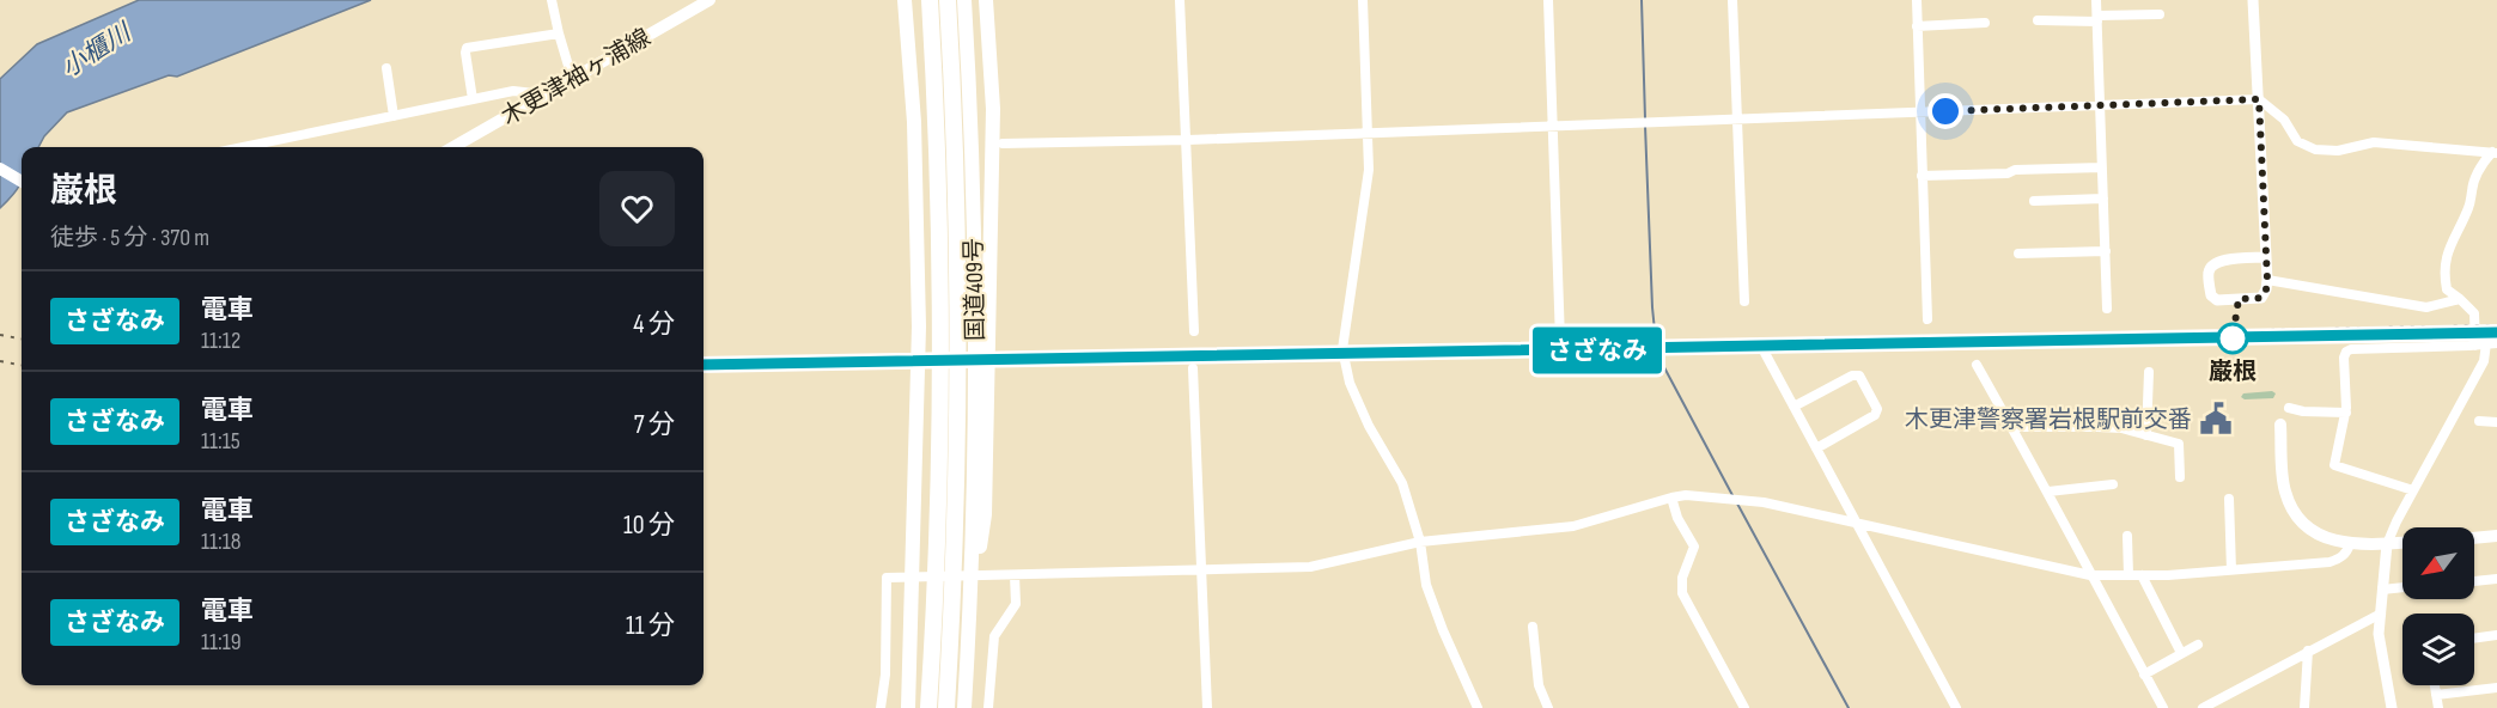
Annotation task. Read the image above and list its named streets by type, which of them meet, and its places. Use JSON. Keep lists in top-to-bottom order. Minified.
{"streets":{"highway":["国道409号"],"main road":["木更津袖ヶ浦線"]},"water":["小櫃川"],"places":{"other":["巌根"],"public building":["木更津警察署岩根駅前交番"]},"north":"bottom left","page":{"on_map":"さざなみ","heading":["巌根","徒歩 · 5 分 · 370 m"],"list":[{"mark":"さざなみ","name":"電車","note":"11:12","value":"4 分"},{"mark":"さざなみ","name":"電車","note":"11:15","value":"7 分"},{"mark":"さざなみ","name":"電車","note":"11:18","value":"10 分"},{"mark":"さざなみ","name":"電車","note":"11:19","value":"11 分"}]}}
